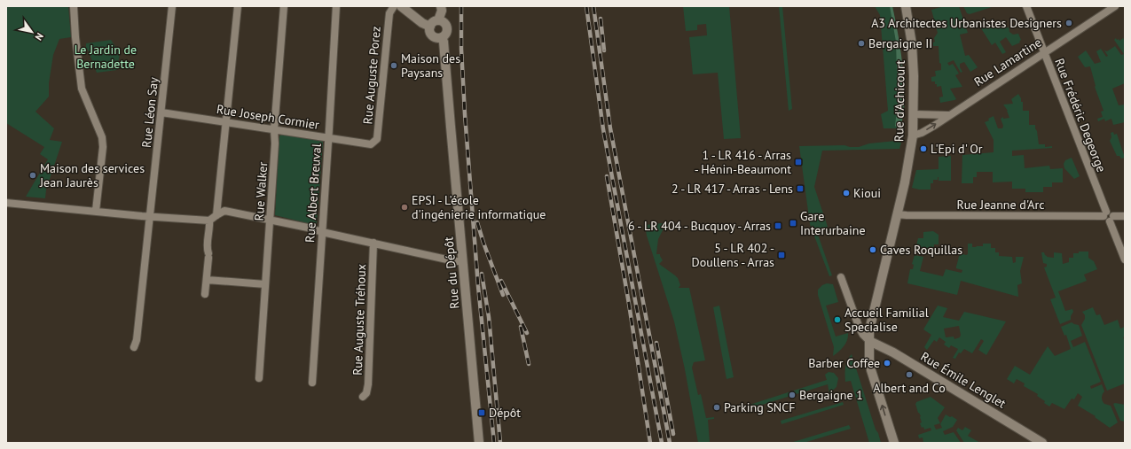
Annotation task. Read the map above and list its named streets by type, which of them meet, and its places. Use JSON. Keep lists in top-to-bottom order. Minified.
{"streets":{"street":["Rue Lamartine","Rue Auguste Porez","Rue d'Achicourt","Rue Léon Say","Rue Frédéric Degeorge","Rue Joseph Cormier","Rue Walker","Rue Albert Breuval","Rue Jeanne d'Arc","Rue du Dépôt","Rue Auguste Tréhoux","Rue Émile Lenglet"]},"crossings":[["Rue Lamartine","Rue d'Achicourt"],["Rue Lamartine","Rue Frédéric Degeorge"],["Rue Auguste Porez","Rue Joseph Cormier"],["Rue d'Achicourt","Rue Jeanne d'Arc"],["Rue d'Achicourt","Rue Émile Lenglet"],["Rue Léon Say","Rue Joseph Cormier"],["Rue Frédéric Degeorge","Rue Jeanne d'Arc"],["Rue Joseph Cormier","Rue Walker"],["Rue Joseph Cormier","Rue Albert Breuval"]],"parks":["Le Jardin de Bernadette"],"places":{"other":["A3 Architectes Urbanistes Designers","Bergaigne II","Maison des Paysans","L'Epi d' Or","Maison des services Jean Jaurès","Kioui","EPSI - L'école d'ingénierie informatique","Caves Roquillas","Accueil Familial Specialise","Barber Coffee","Albert and Co","Bergaigne 1","Parking SNCF"],"transit":["1 - LR 416 - Arras - Hénin-Beaumont","2 - LR 417 - Arras - Lens","Gare Interurbaine","6 - LR 404 - Bucquoy - Arras","5 - LR 402 - Doullens - Arras","Dépôt"]},"north":"bottom right"}
